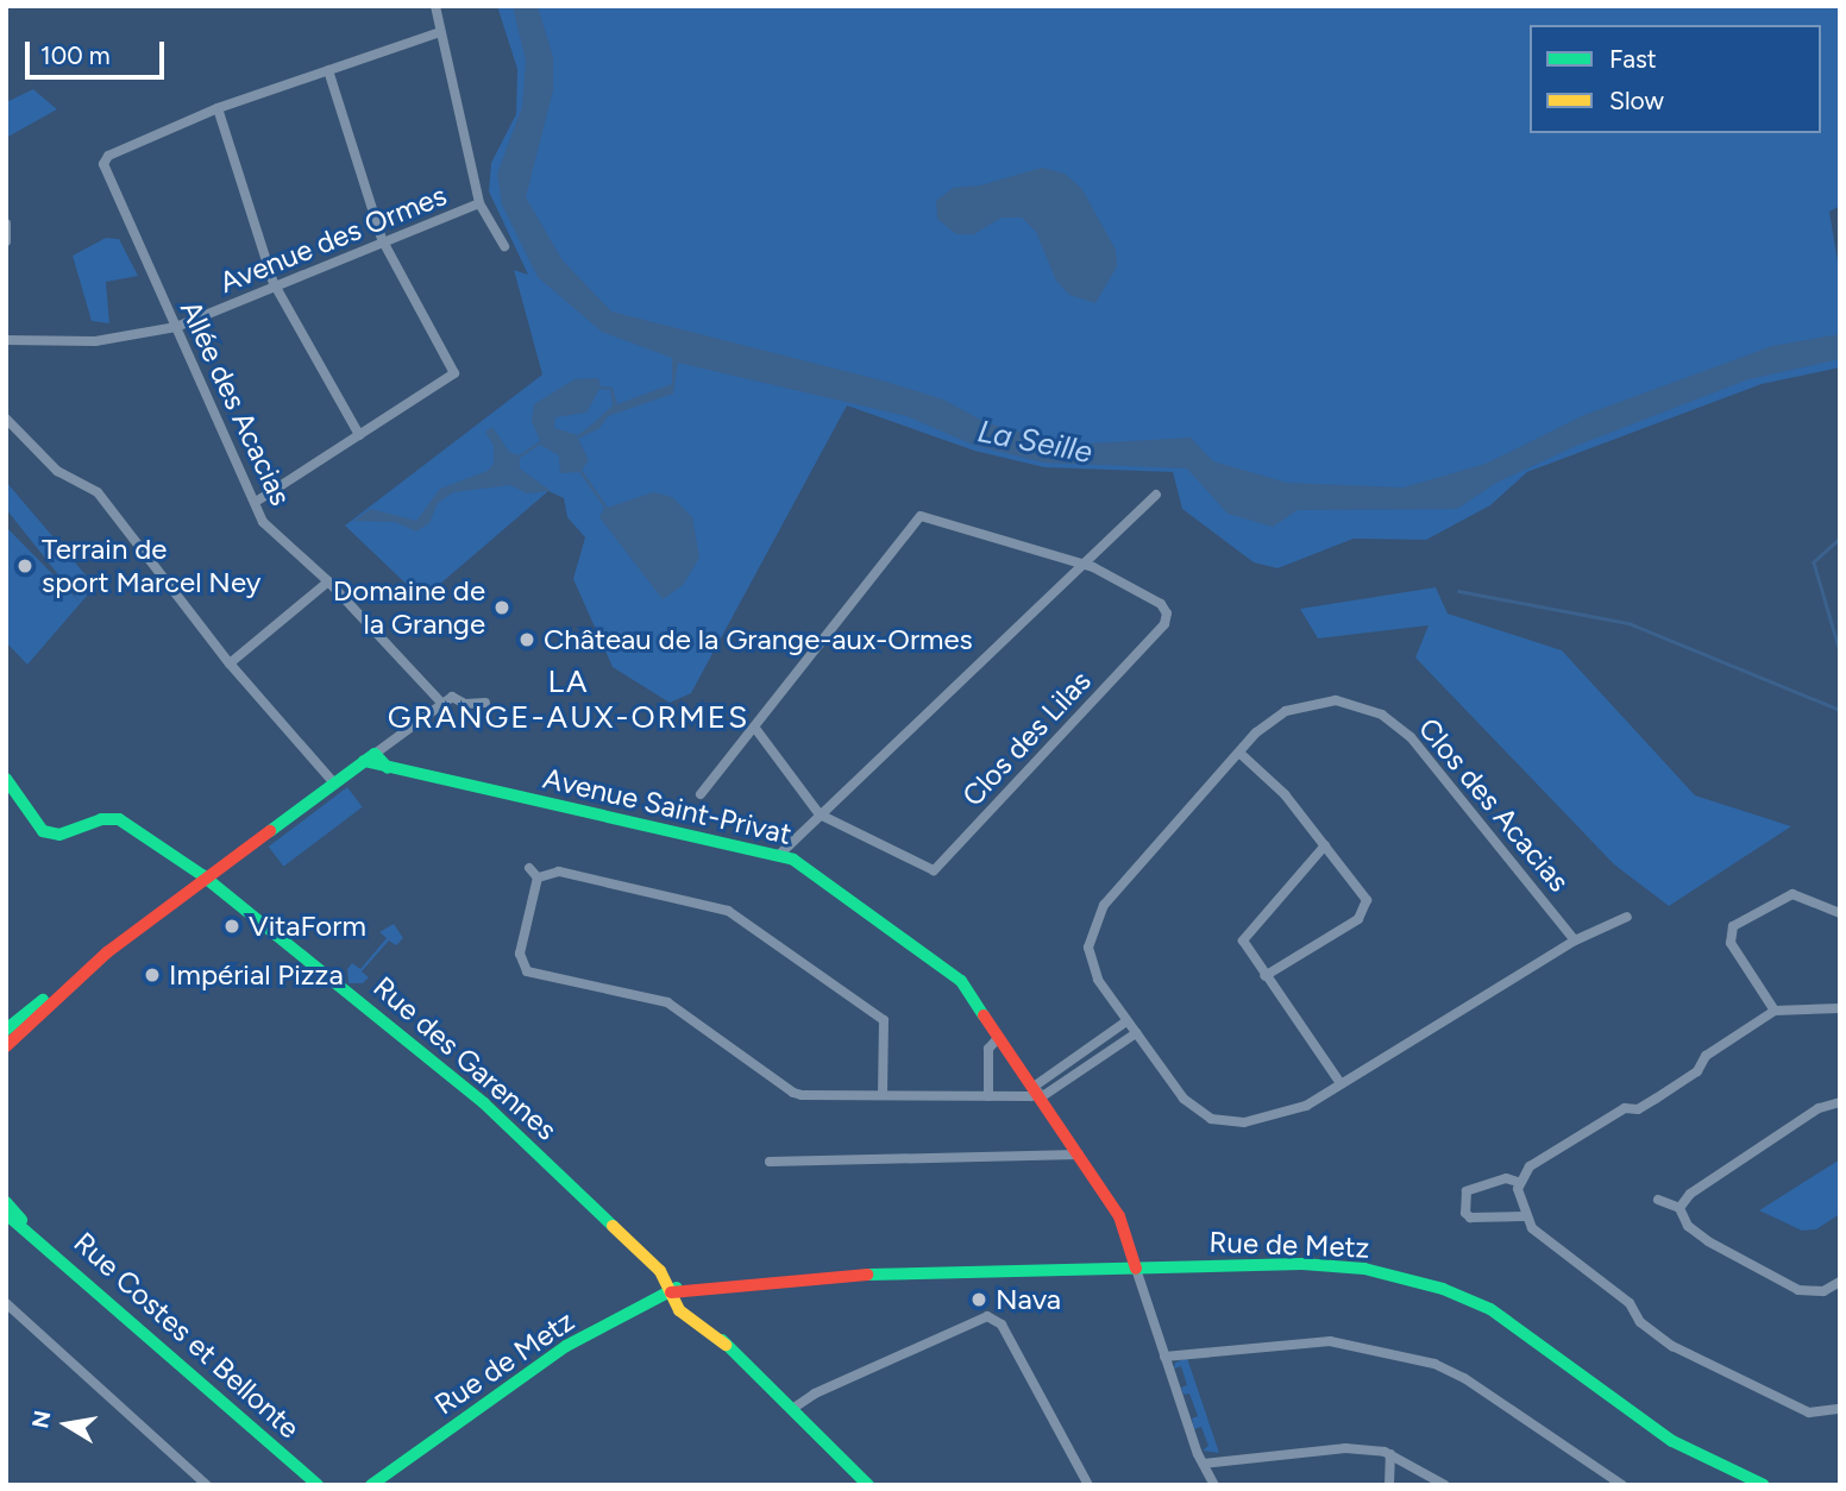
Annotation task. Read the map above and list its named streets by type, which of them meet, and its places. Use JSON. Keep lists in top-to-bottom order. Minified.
{"streets":{"street":["Avenue des Ormes","Allée des Acacias","Clos des Lilas","Clos des Acacias","Avenue Saint-Privat","Rue des Garennes","Rue de Metz","Rue Costes et Bellonte"]},"crossings":[["Avenue des Ormes","Allée des Acacias"],["Avenue Saint-Privat","Rue de Metz"],["Rue des Garennes","Rue de Metz"]],"districts":["LA GRANGE-AUX-ORMES"],"water":["La Seille"],"places":["Terrain de sport Marcel Ney","Domaine de la Grange","Château de la Grange-aux-Ormes","VitaForm","Impérial Pizza","Nava"],"legend":["Fast","Slow"],"scale_bar":"100 m","north":"left"}
